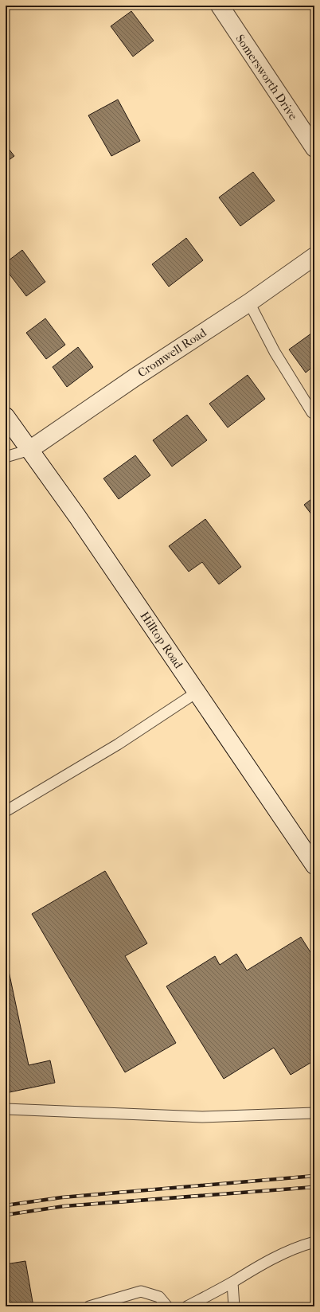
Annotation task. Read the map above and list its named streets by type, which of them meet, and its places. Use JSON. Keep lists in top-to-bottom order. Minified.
{"streets":{"main road":["Somersworth Drive","Cromwell Road","Hilltop Road"]},"crossings":[["Cromwell Road","Hilltop Road"]]}
